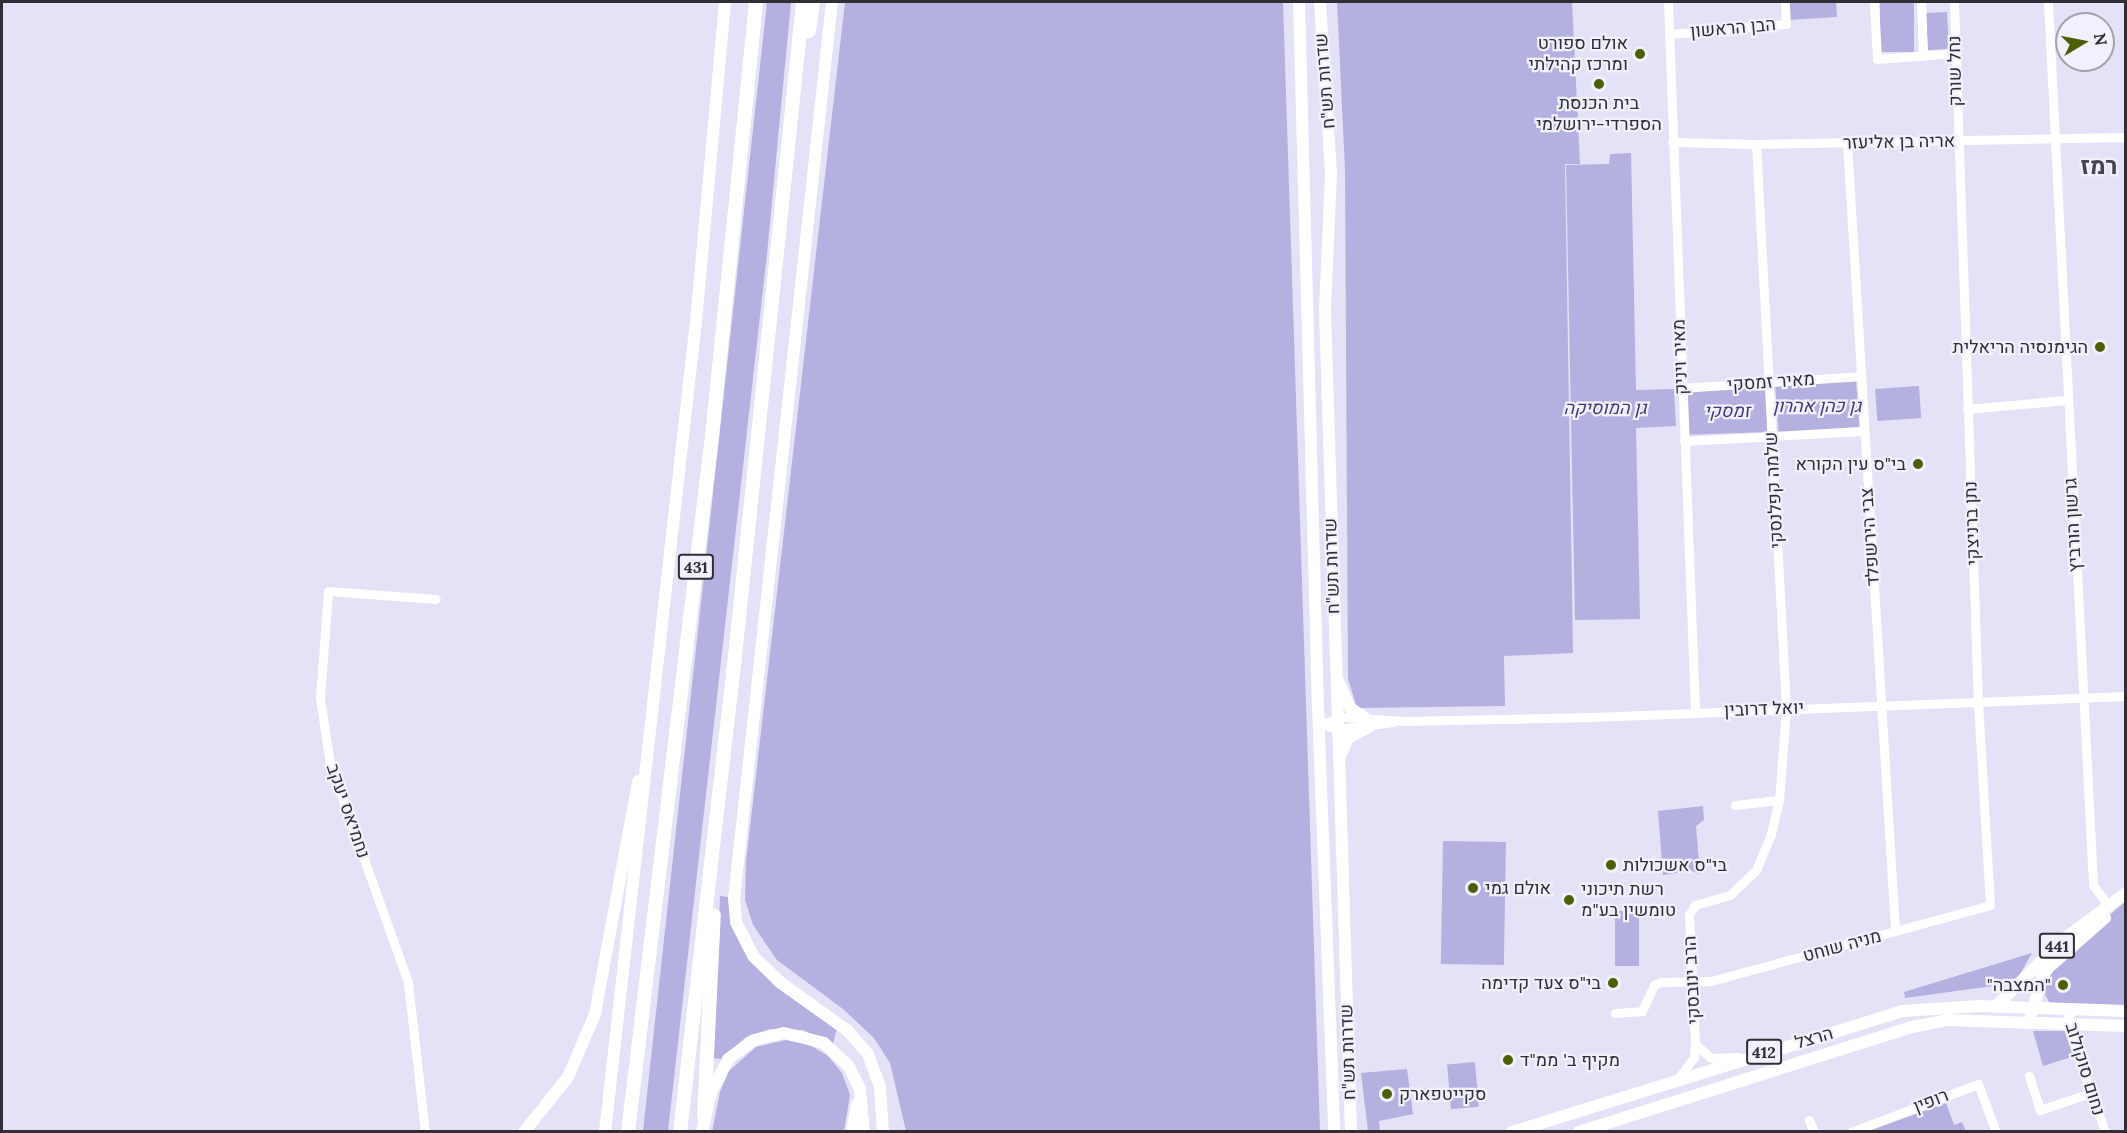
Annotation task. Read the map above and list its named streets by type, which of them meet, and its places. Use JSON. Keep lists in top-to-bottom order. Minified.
{"streets":{"highway":["431"],"main road":["שדרות תש\"ח","441","הרצל","412"],"street":["הבן הראשון","נחל שורק","אריה בן אליעזר","מאיר ויניק","מאיר זמסקי","שלמה קפלנסקי","נתן ברניצקי","גרשון הורביץ","צבי הירשפלד","יואל דרובין","נחמיאס יעקב","מניה שוחט","הרב ינובסקי","נחום סוקולוב","רופין"]},"crossings":[["הבן הראשון","מאיר ויניק"],["נחל שורק","אריה בן אליעזר"],["נחל שורק","נתן ברניצקי"],["שדרות תש\"ח","יואל דרובין"],["אריה בן אליעזר","מאיר ויניק"],["אריה בן אליעזר","שלמה קפלנסקי"],["אריה בן אליעזר","נתן ברניצקי"],["אריה בן אליעזר","גרשון הורביץ"],["אריה בן אליעזר","צבי הירשפלד"],["מאיר ויניק","מאיר זמסקי"],["מאיר ויניק","יואל דרובין"],["מאיר זמסקי","שלמה קפלנסקי"],["מאיר זמסקי","צבי הירשפלד"],["שלמה קפלנסקי","יואל דרובין"],["שלמה קפלנסקי","הרב ינובסקי"],["נתן ברניצקי","יואל דרובין"],["נתן ברניצקי","מניה שוחט"],["גרשון הורביץ","יואל דרובין"],["גרשון הורביץ","441"],["צבי הירשפלד","יואל דרובין"],["צבי הירשפלד","מניה שוחט"],["מניה שוחט","הרב ינובסקי"],["441","הרצל"],["הרב ינובסקי","הרצל"],["הרצל","נחום סוקולוב"]],"districts":["רמז"],"parks":["גן כהן אהרון","גן המוסיקה","זמסקי"],"places":["אולם ספורט ומרכז קהילתי","בית הכנסת הספרדי-ירושלמי","הגימנסיה הריאלית","בי\"ס עין הקורא","בי\"ס אשכולות","אולם גמי","רשת תיכוני טומשין בע\"מ","בי\"ס צעד קדימה","\"המצבה\"","מקיף ב' ממ\"ד","סקייטפארק"],"north":"right"}
